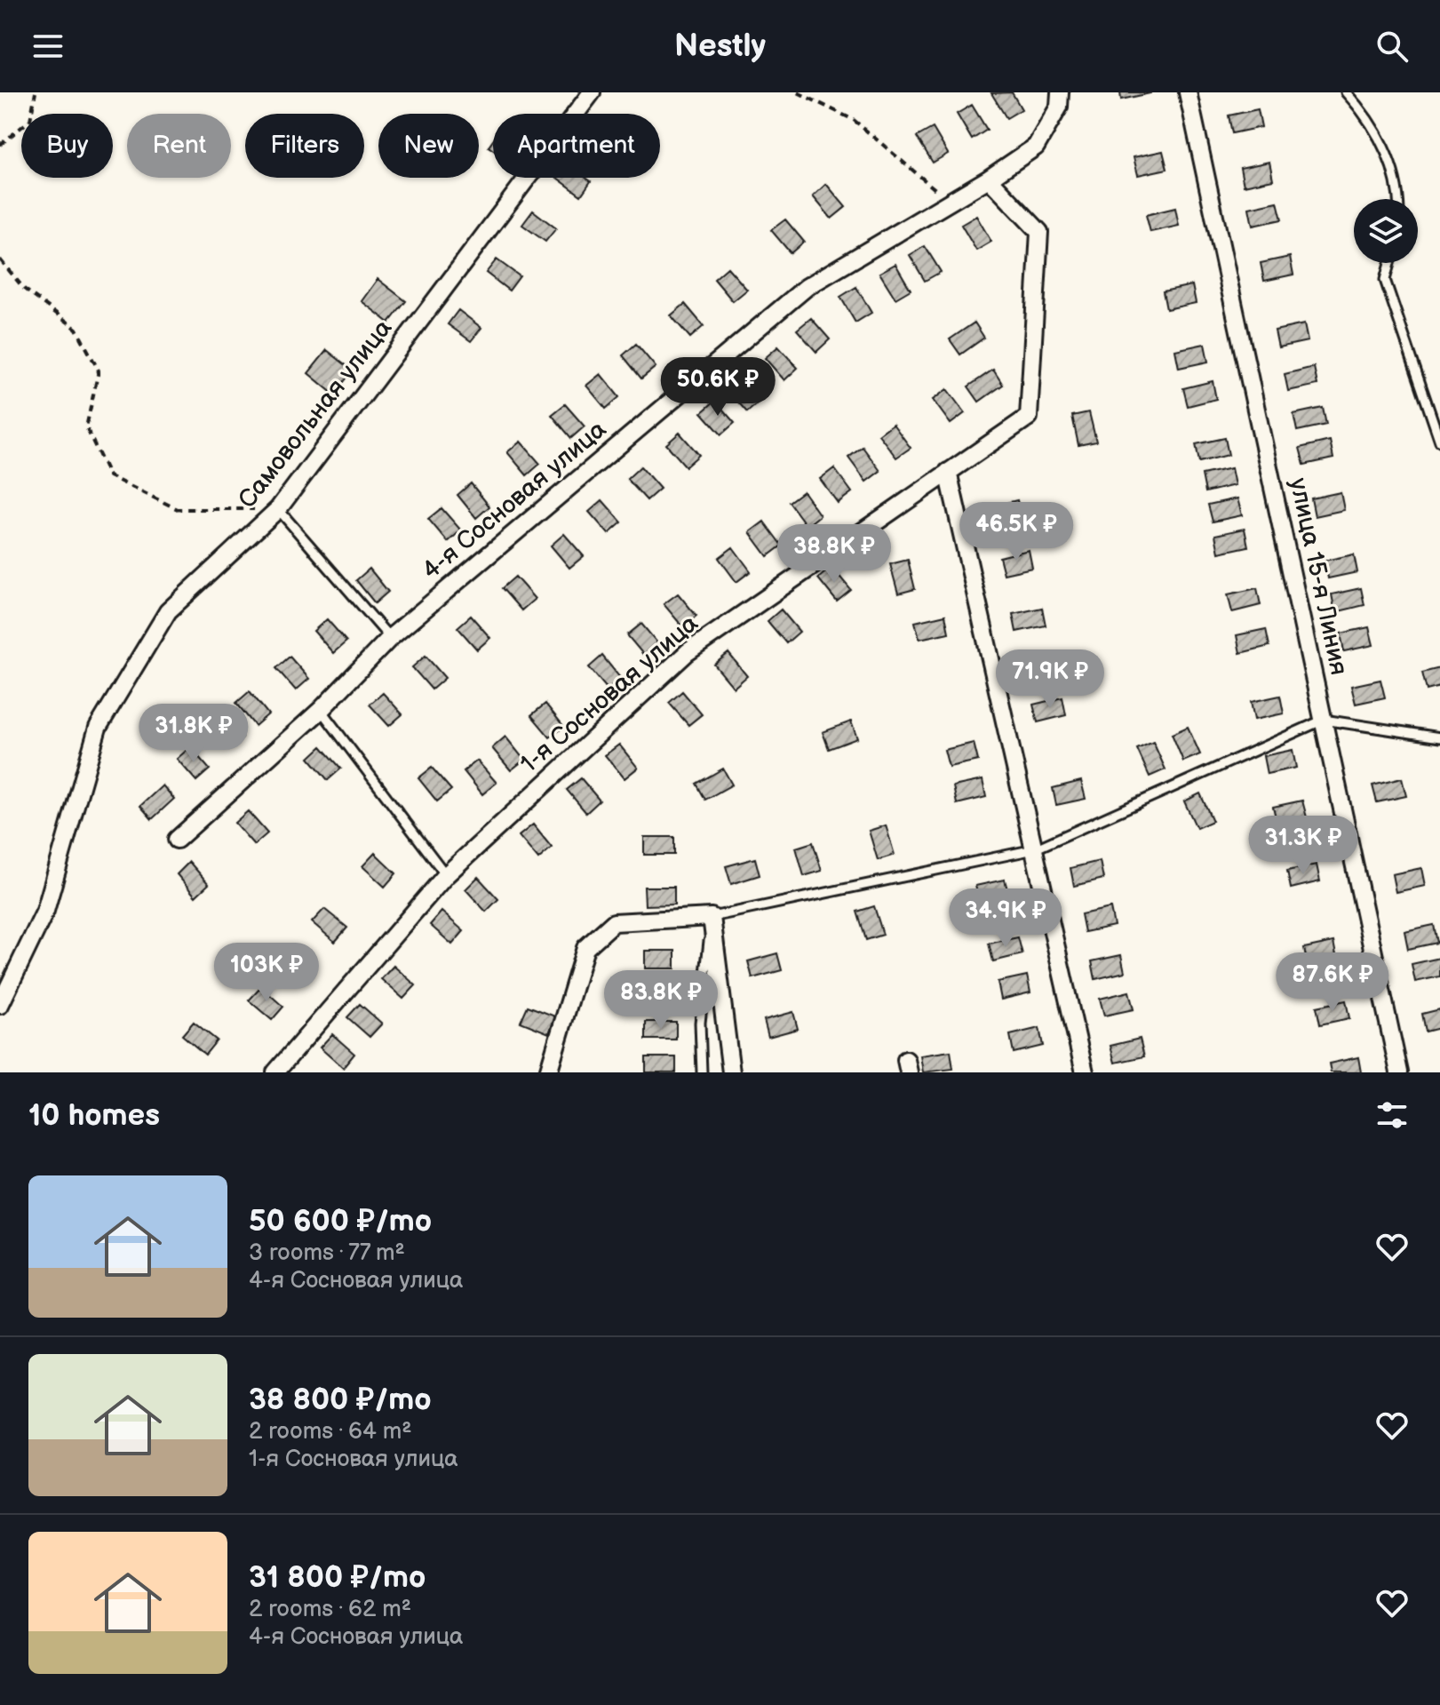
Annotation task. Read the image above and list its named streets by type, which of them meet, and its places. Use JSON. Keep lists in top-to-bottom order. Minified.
{"streets":{"street":["Самовольная улица","4-я Сосновая улица","улица 15-я Линия","1-я Сосновая улица"]},"crossings":[["4-я Сосновая улица","1-я Сосновая улица"]],"page":{"header":"Nestly","chip":["Buy","Rent","Filters","New","Apartment"],"price":["50.6K ₽","46.5K ₽","38.8K ₽","71.9K ₽","31.8K ₽","31.3K ₽","34.9K ₽","103K ₽","87.6K ₽","83.8K ₽"],"heading":"10 homes","list":[{"name":"50 600 ₽/mo","note":"3 rooms · 77 m² · 4-я Сосновая улица"},{"name":"38 800 ₽/mo","note":"2 rooms · 64 m² · 1-я Сосновая улица"},{"name":"31 800 ₽/mo","note":"2 rooms · 62 m² · 4-я Сосновая улица"}]}}
